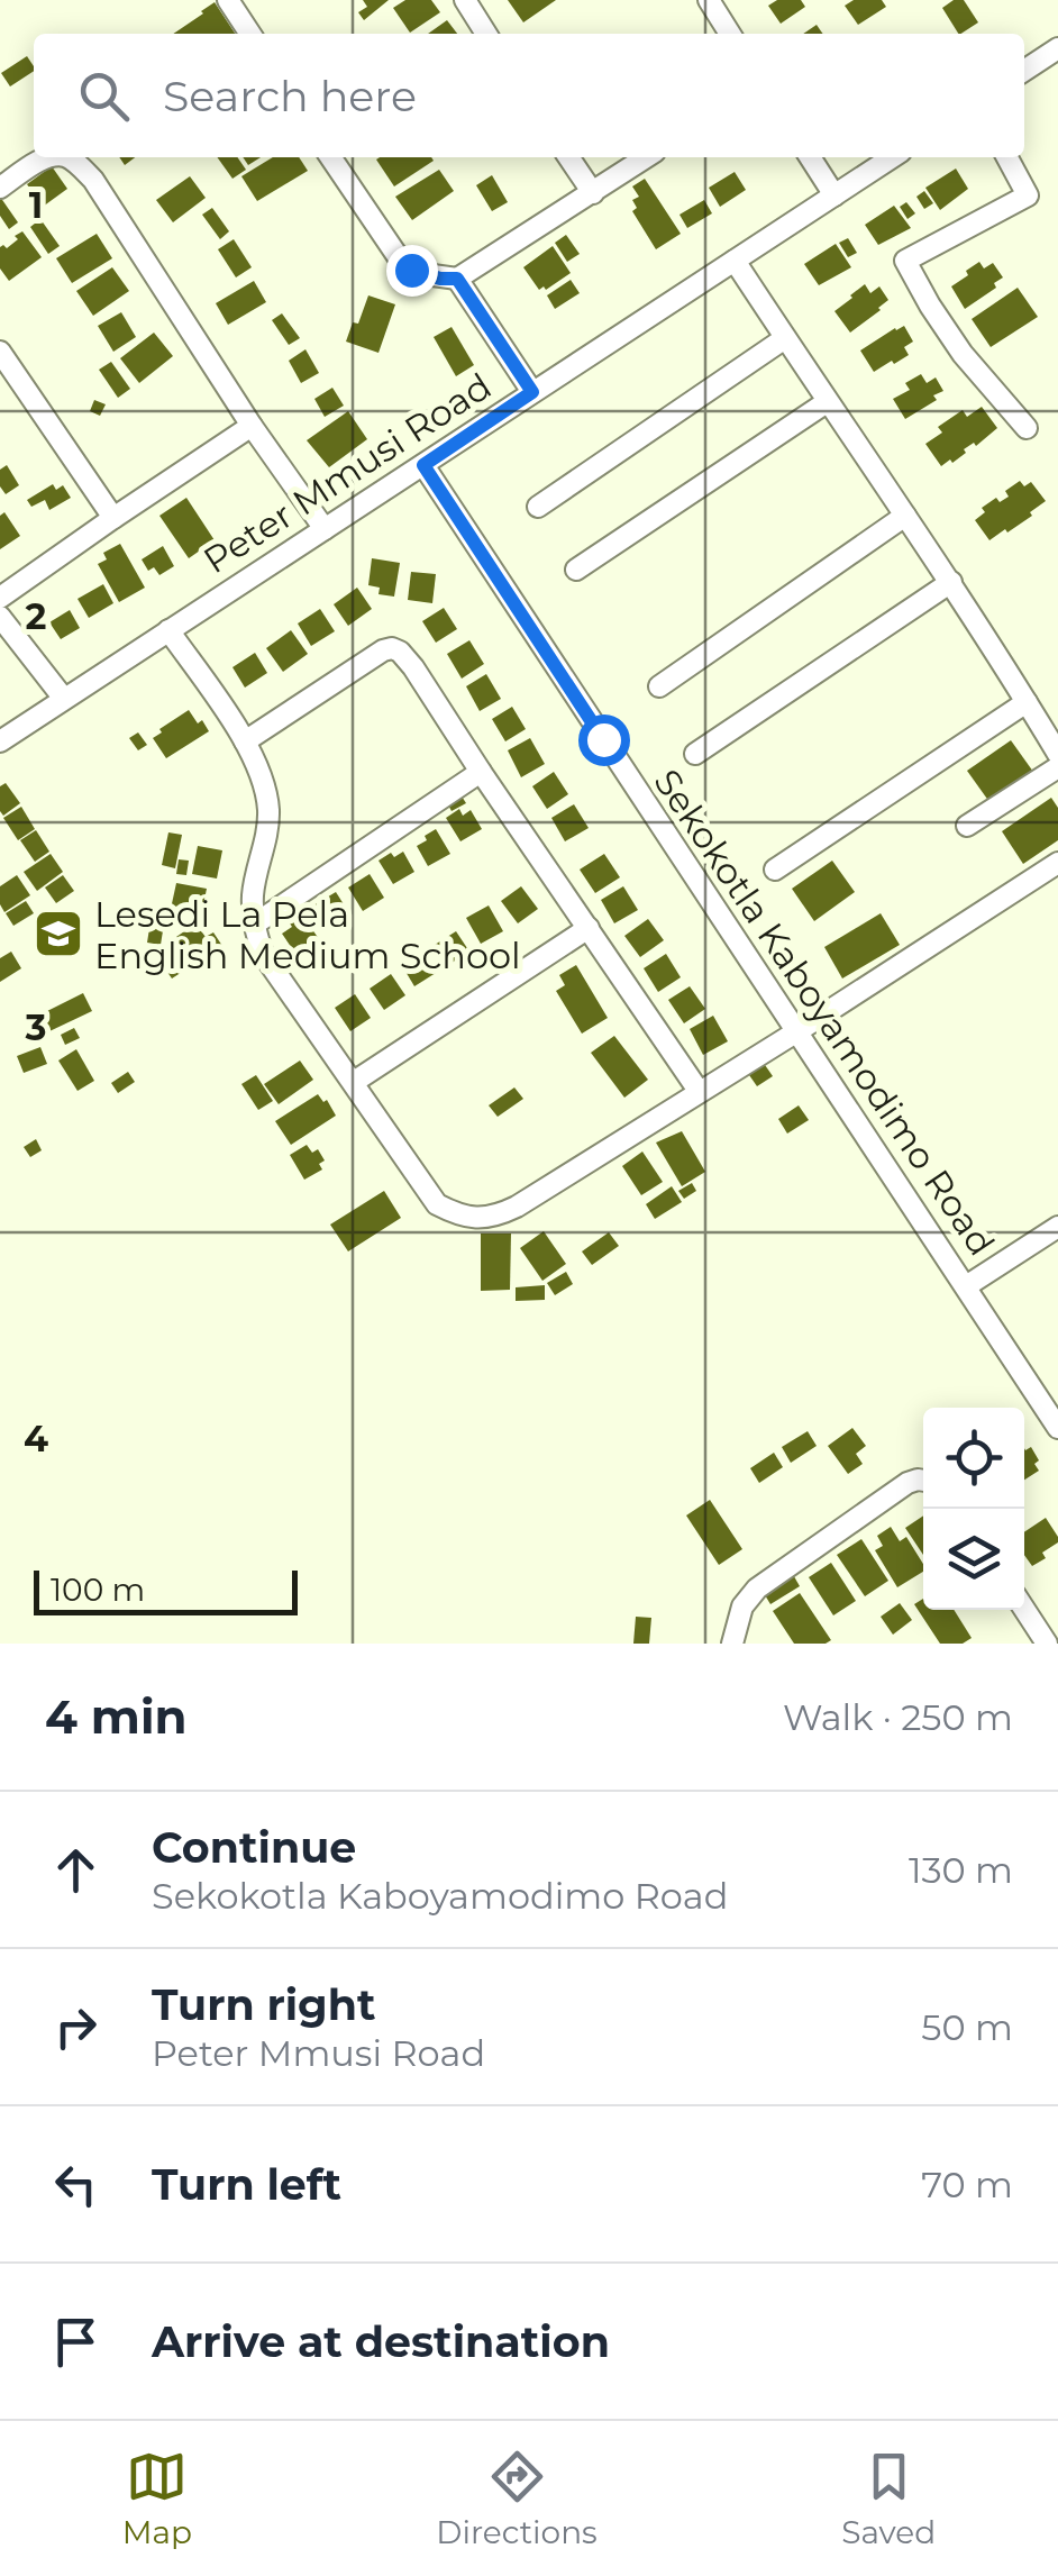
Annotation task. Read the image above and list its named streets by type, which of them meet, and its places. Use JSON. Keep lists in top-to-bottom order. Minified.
{"streets":{"street":["Peter Mmusi Road","Sekokotla Kaboyamodimo Road"]},"crossings":[["Peter Mmusi Road","Sekokotla Kaboyamodimo Road"]],"places":{"school or university":["Lesedi La Pela English Medium School"]},"scale_bar":"100 m","page":{"search":"Search here","scale":"100 m","heading":["4 min","Walk · 250 m"],"list":[["Continue","Sekokotla Kaboyamodimo Road","130 m"],["Turn right","Peter Mmusi Road","50 m"],["Turn left","70 m"],"Arrive at destination"],"nav":["Map","Directions","Saved"]},"grid":{"rows":["1","2","3","4"]}}
